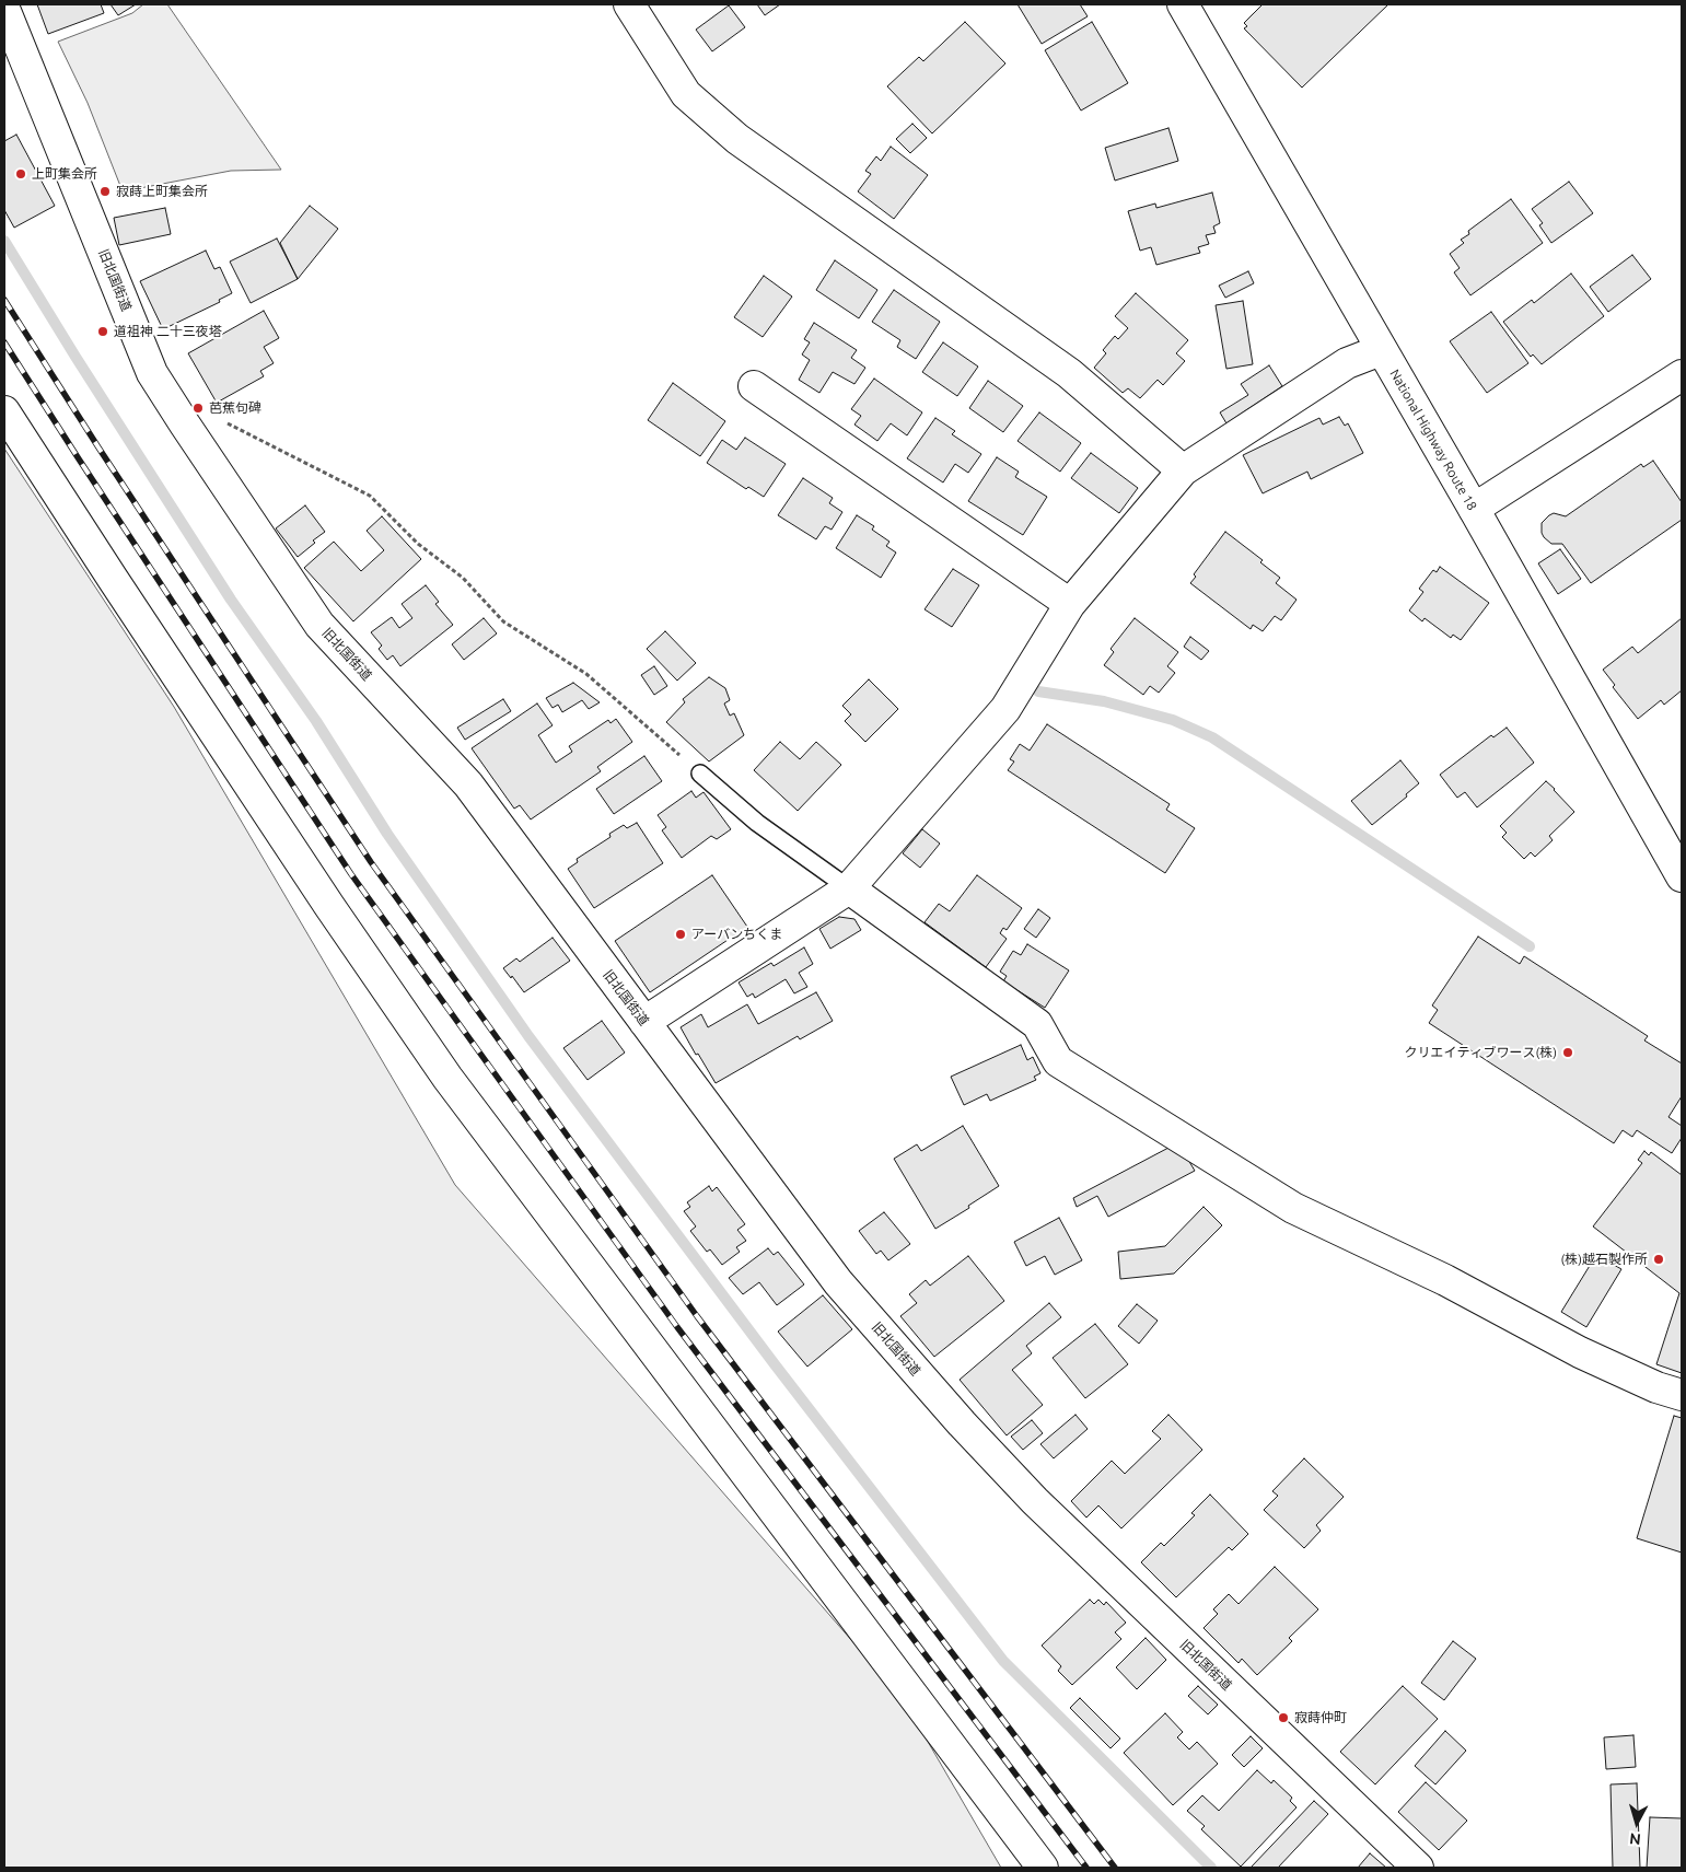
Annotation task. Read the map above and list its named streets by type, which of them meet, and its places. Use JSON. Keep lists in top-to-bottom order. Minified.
{"streets":{"main road":["旧北国街道","National Highway Route 18"]},"places":["上町集会所","寂蒔上町集会所","道祖神 二十三夜塔","芭蕉句碑","アーバンちくま","クリエイティブワース(株)","(株)越石製作所","寂蒔仲町"],"north":"bottom"}
